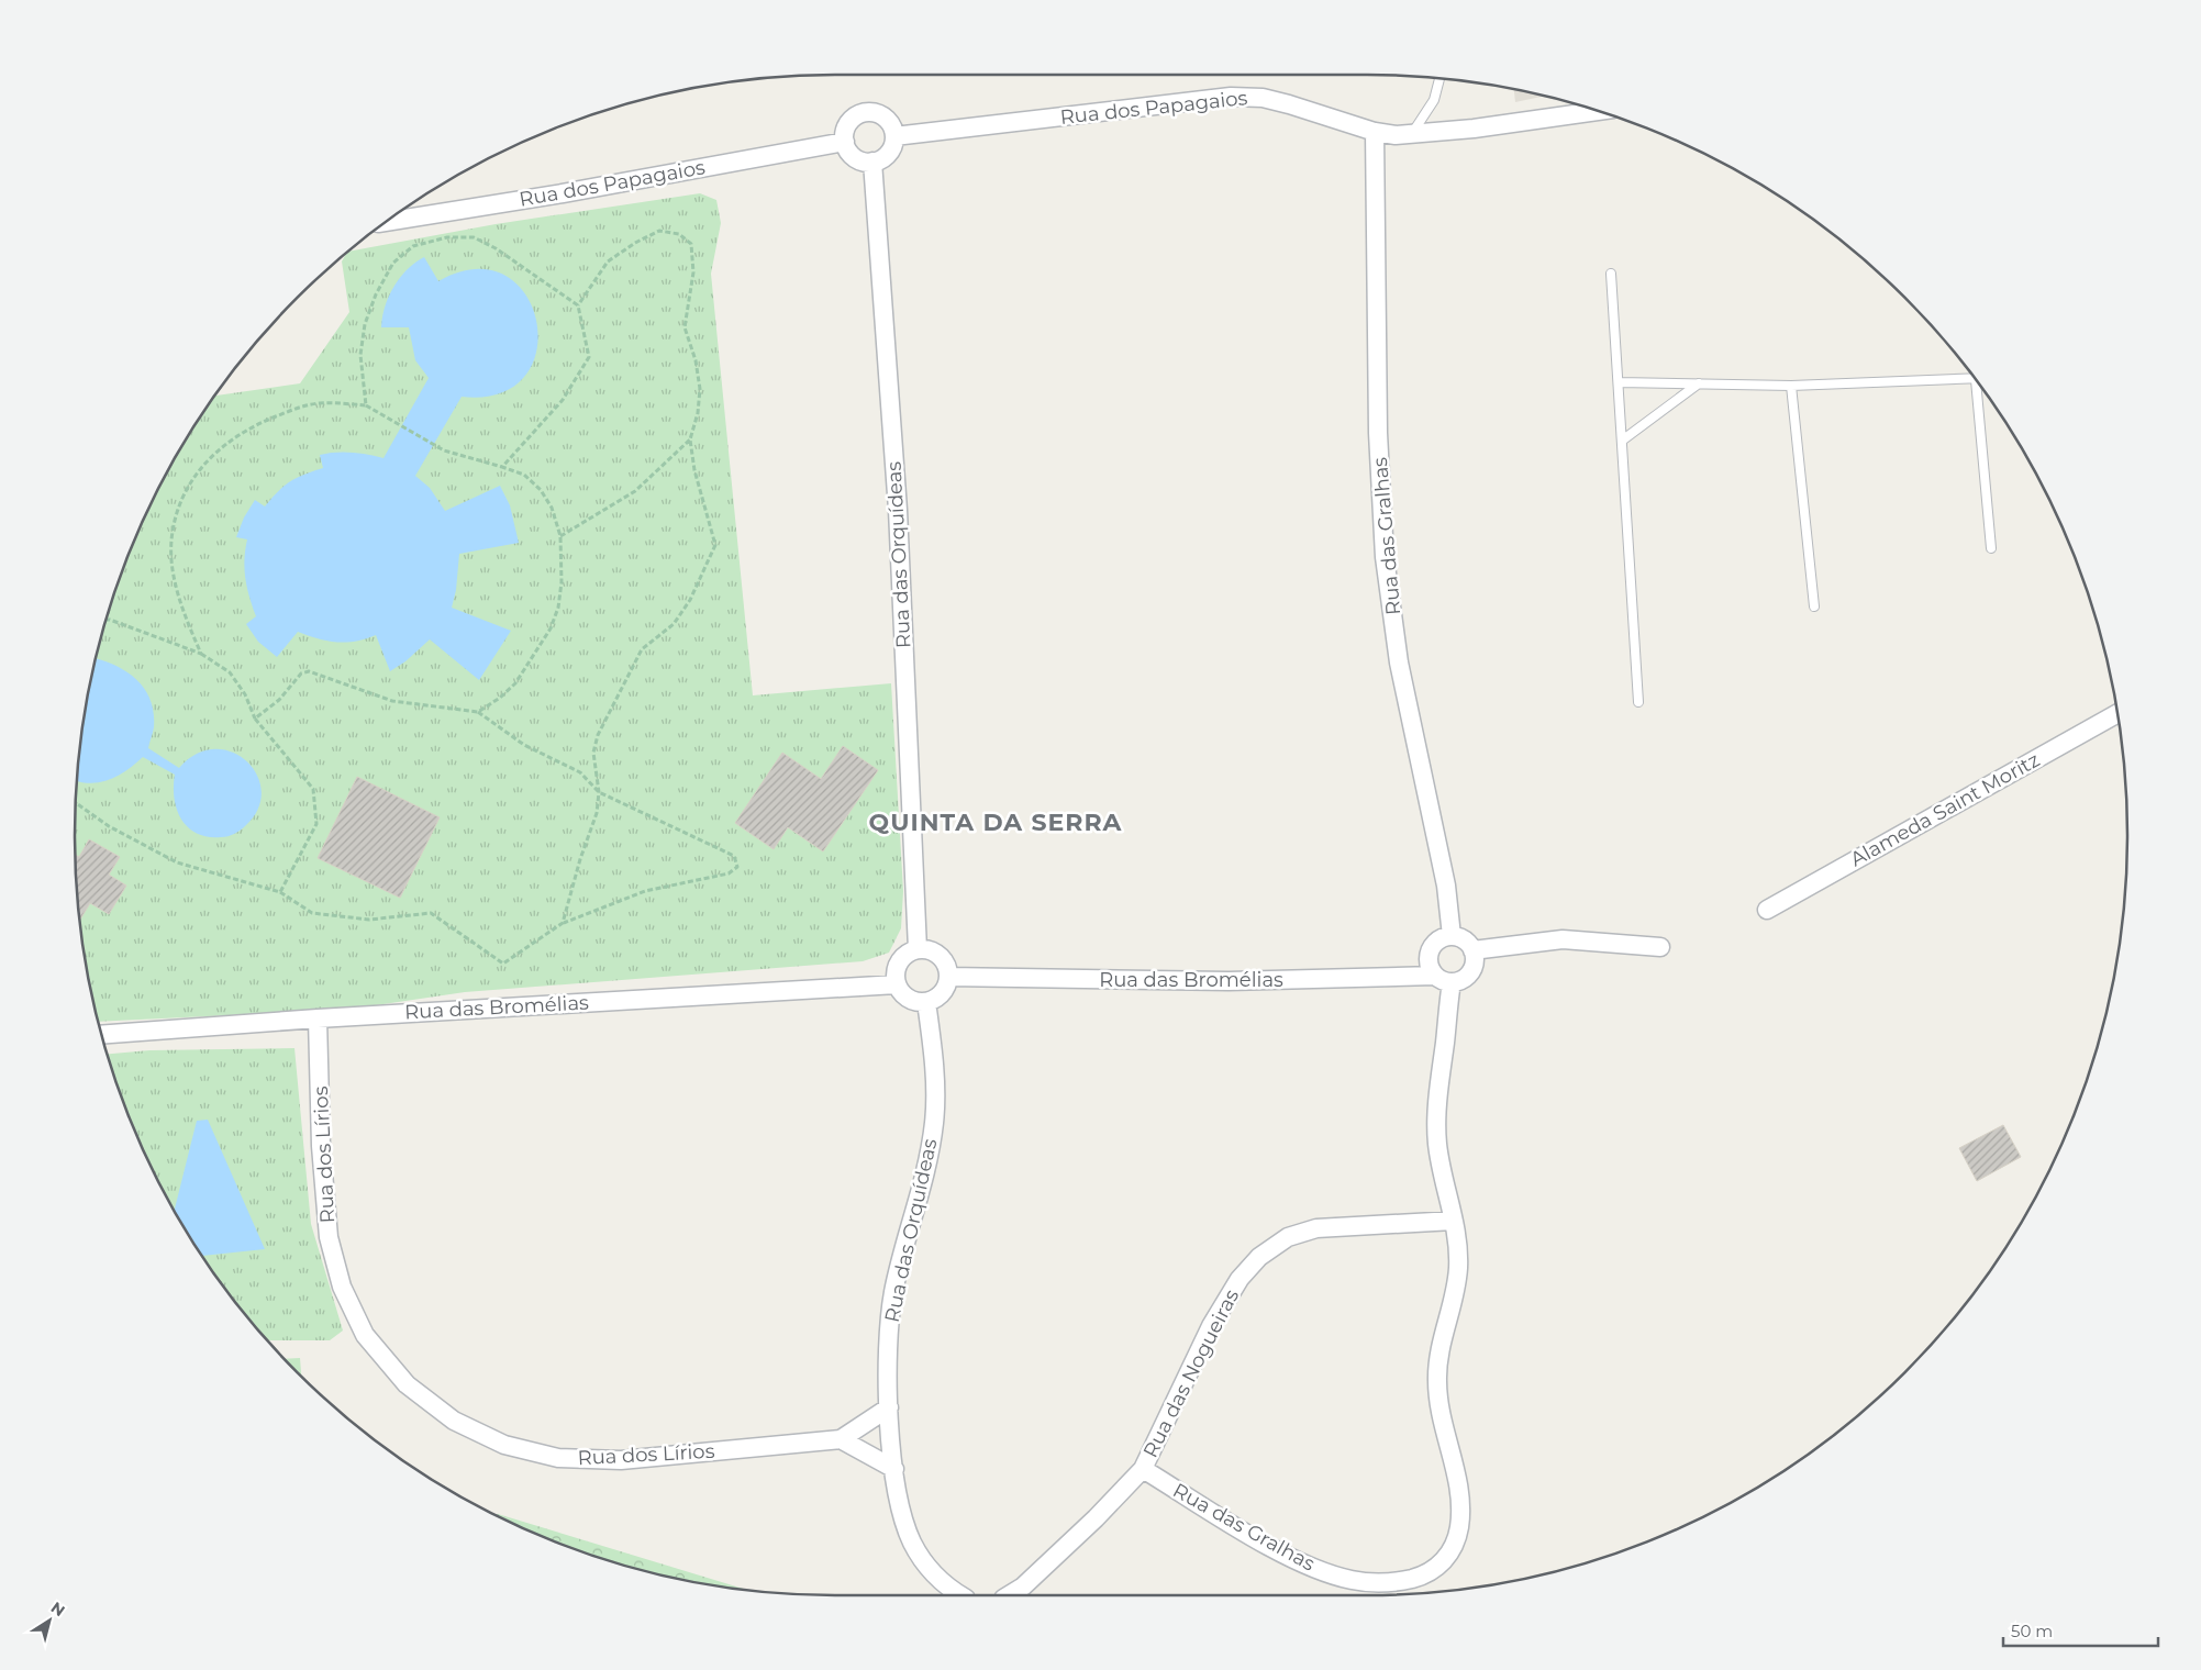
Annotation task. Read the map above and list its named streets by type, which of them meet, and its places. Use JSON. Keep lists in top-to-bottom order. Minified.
{"streets":{"street":["Rua dos Papagaios","Rua das Gralhas","Rua das Orquídeas","Alameda Saint Moritz","Rua das Bromélias","Rua dos Lírios","Rua das Nogueiras"]},"crossings":[["Rua dos Papagaios","Rua das Gralhas"],["Rua dos Papagaios","Rua das Orquídeas"],["Rua das Gralhas","Rua das Bromélias"],["Rua das Gralhas","Rua das Nogueiras"],["Rua das Orquídeas","Rua das Bromélias"],["Rua das Orquídeas","Rua dos Lírios"],["Rua das Bromélias","Rua dos Lírios"]],"districts":["QUINTA DA SERRA"],"scale_bar":"50 m","north":"top right"}
